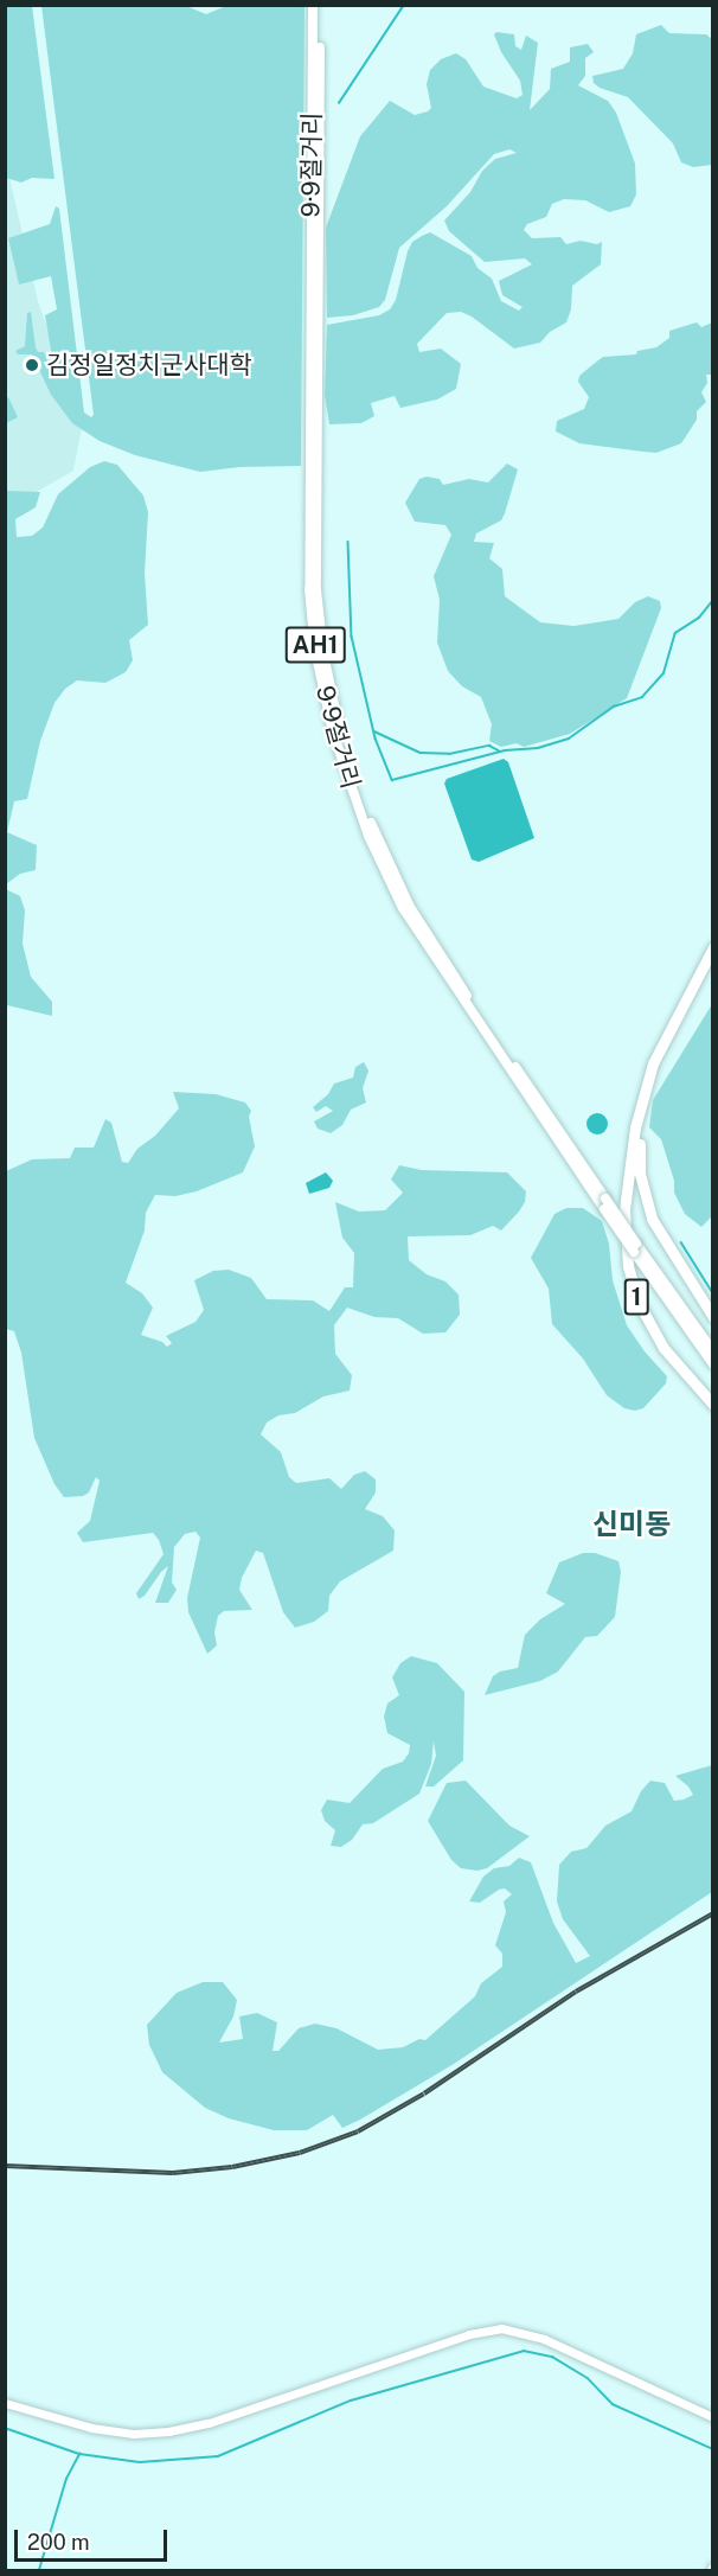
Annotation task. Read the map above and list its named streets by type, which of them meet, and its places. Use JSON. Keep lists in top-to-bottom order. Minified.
{"streets":{"highway":["9·9절거리","AH1","1"]},"districts":["신미동"],"places":["김정일정치군사대학"],"scale_bar":"200 m"}
